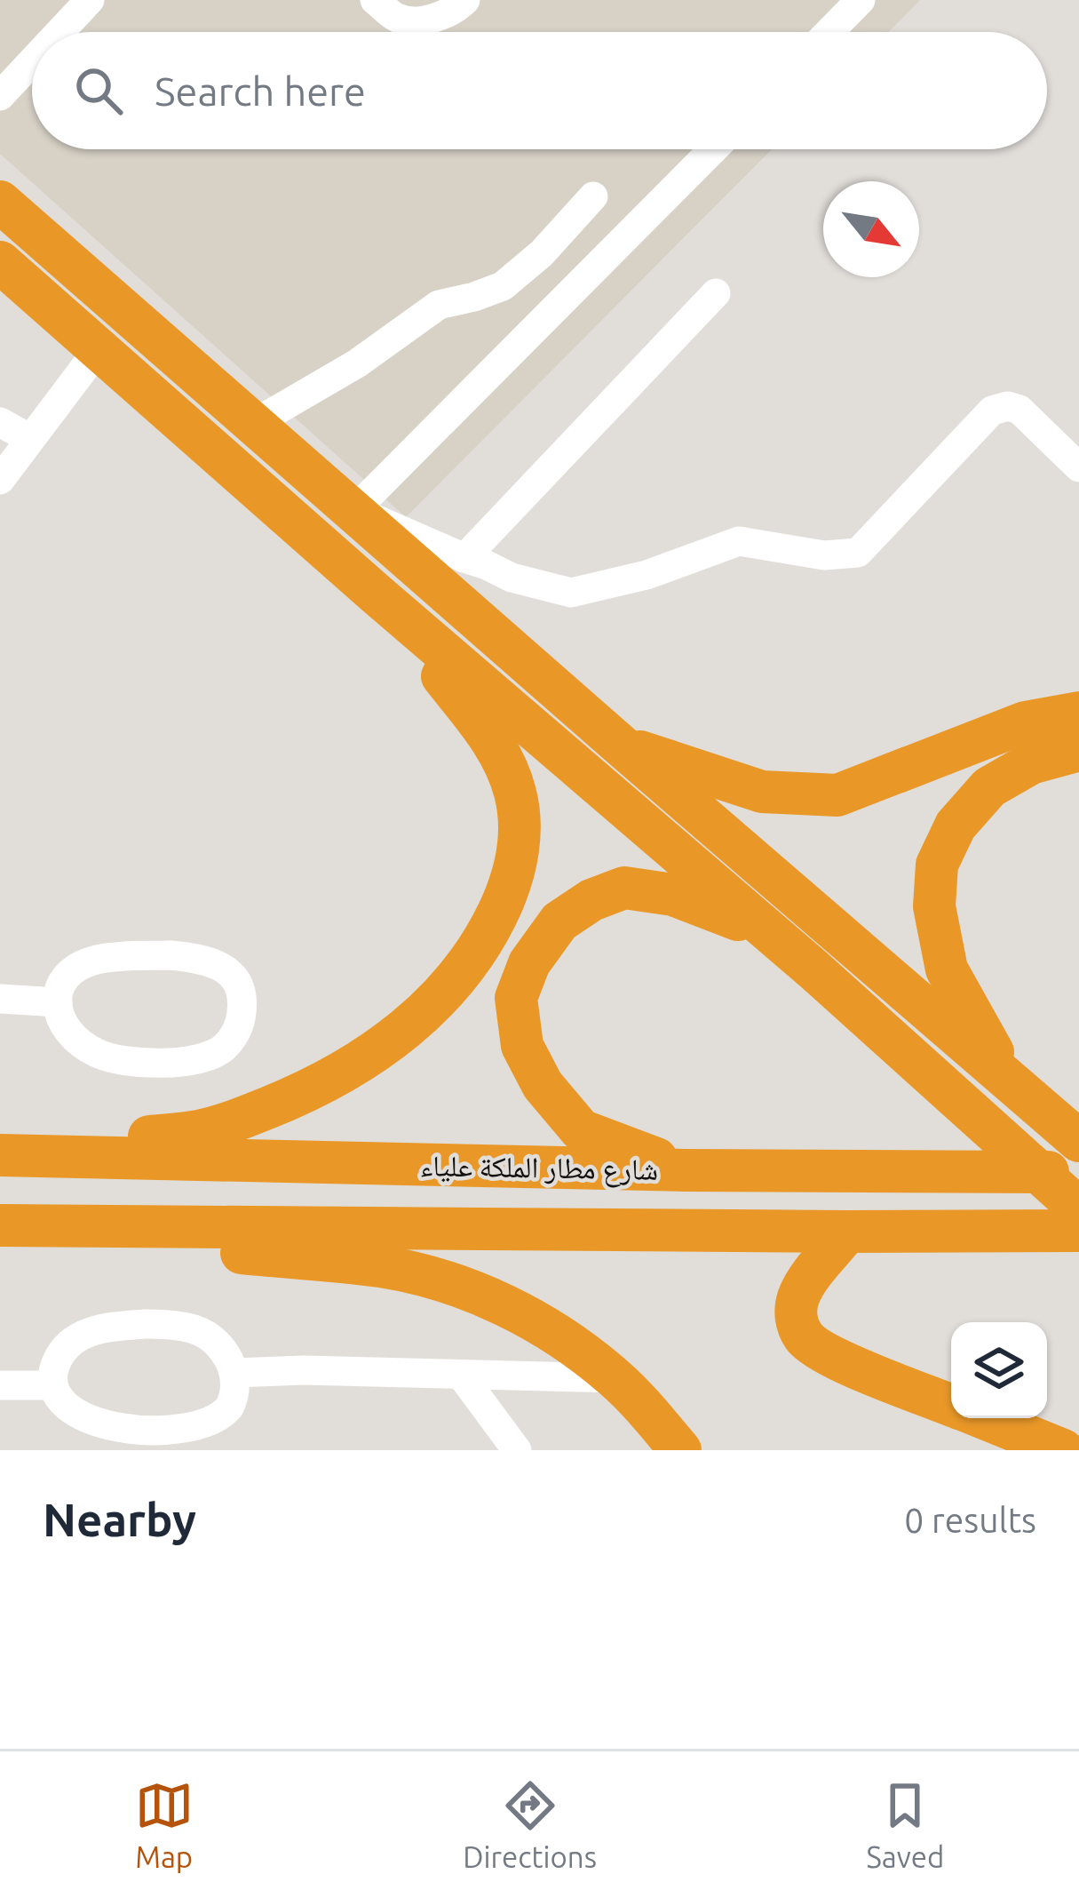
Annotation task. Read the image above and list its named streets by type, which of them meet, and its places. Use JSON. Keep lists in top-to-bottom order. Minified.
{"streets":{"highway":["شارع مطار الملكة علياء"]},"north":"bottom right","page":{"search":"Search here","heading":["Nearby","0 results"],"nav":["Map","Directions","Saved"]}}
